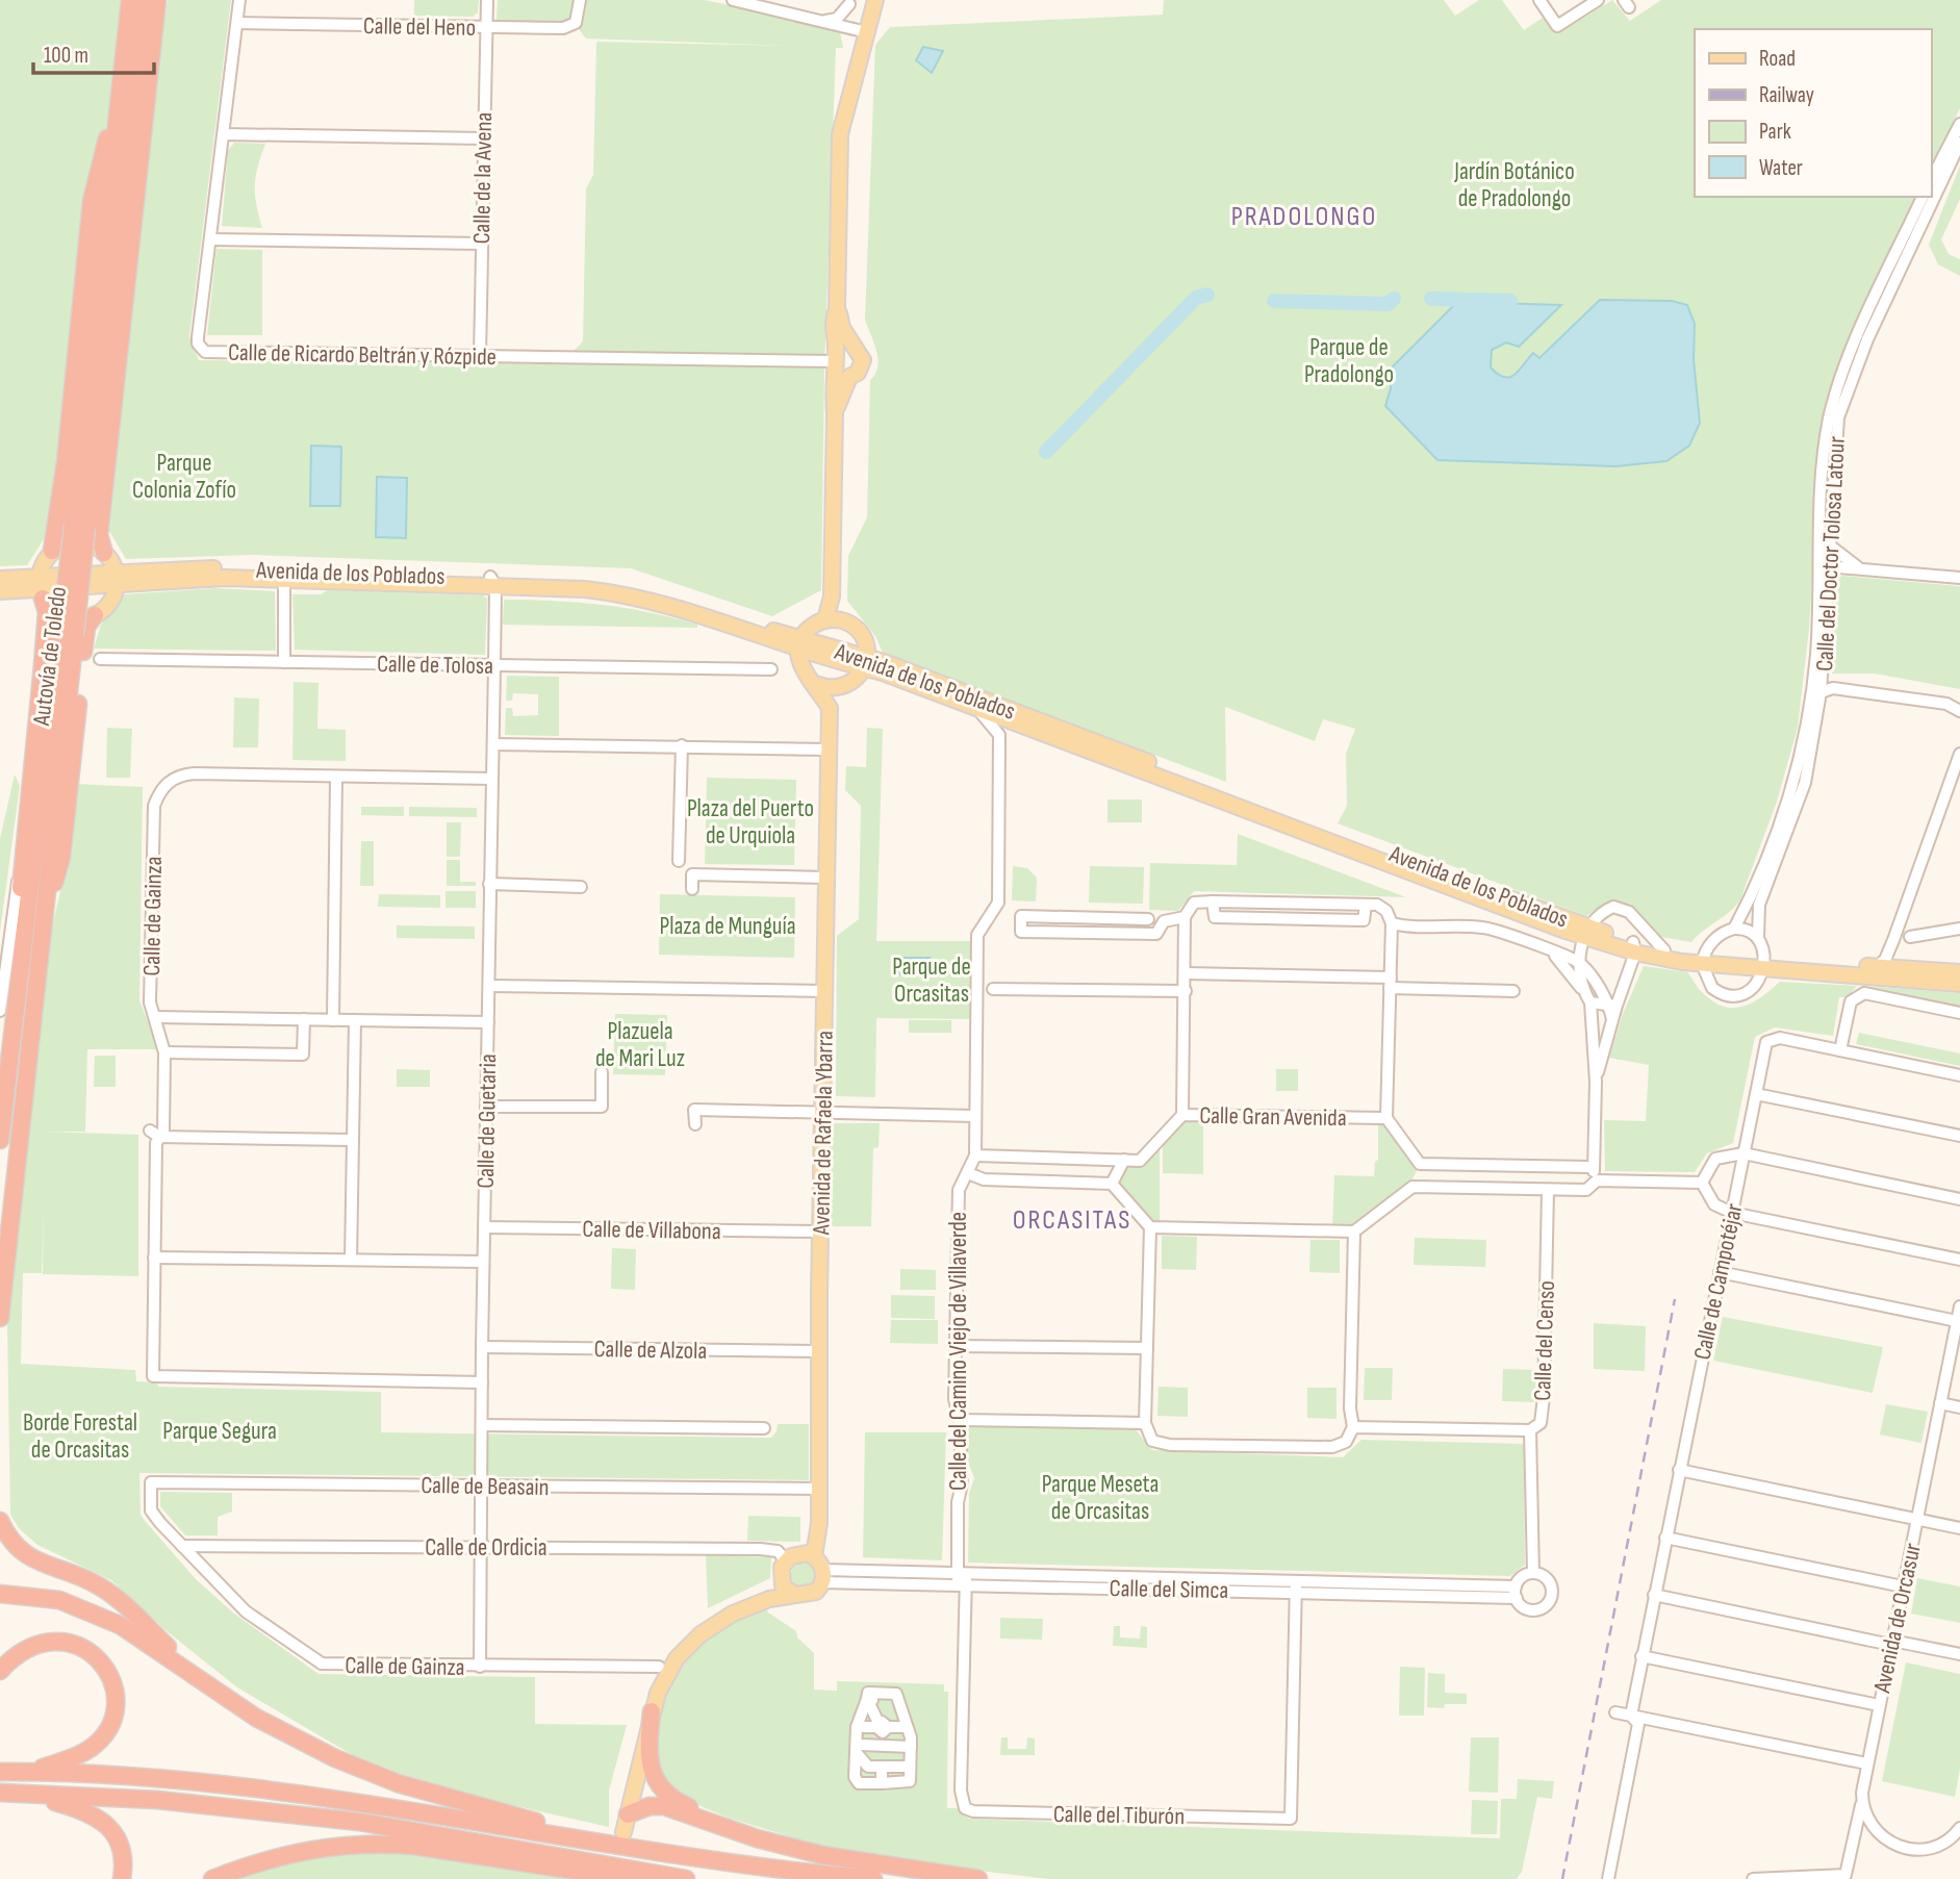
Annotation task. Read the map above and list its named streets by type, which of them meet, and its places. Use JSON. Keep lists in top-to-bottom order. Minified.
{"streets":{"highway":["Autovía de Toledo"],"main road":["Avenida de los Poblados","Avenida de Rafaela Ybarra"],"street":["Calle del Heno","Calle de la Avena","Calle de Ricardo Beltrán y Rózpide","Calle del Doctor Tolosa Latour","Calle de Tolosa","Calle de Gainza","Calle Gran Avenida","Calle de Guetaria","Calle de Villabona","Calle de Campotéjar","Calle del Censo","Calle de Alzola","Calle del Camino Viejo de Villaverde","Calle de Beasain","Calle de Ordicia","Calle del Simca","Avenida de Orcasur","Calle del Tiburón"]},"crossings":[["Calle del Heno","Calle de la Avena"],["Calle del Heno","Calle de Ricardo Beltrán y Rózpide"],["Calle de la Avena","Calle de Ricardo Beltrán y Rózpide"],["Avenida de los Poblados","Calle de Guetaria"],["Avenida de los Poblados","Calle del Camino Viejo de Villaverde"],["Calle de Tolosa","Calle de Guetaria"],["Calle de Gainza","Calle de Guetaria"],["Calle de Gainza","Calle de Beasain"],["Calle de Gainza","Calle de Ordicia"],["Calle Gran Avenida","Calle del Camino Viejo de Villaverde"],["Calle de Guetaria","Calle de Villabona"],["Calle de Guetaria","Calle de Alzola"],["Calle de Guetaria","Calle de Beasain"],["Calle de Guetaria","Calle de Ordicia"],["Avenida de Rafaela Ybarra","Calle de Villabona"],["Avenida de Rafaela Ybarra","Calle de Alzola"],["Avenida de Rafaela Ybarra","Calle de Beasain"],["Avenida de Rafaela Ybarra","Calle de Ordicia"],["Avenida de Rafaela Ybarra","Calle del Simca"],["Calle del Censo","Calle del Simca"],["Calle del Camino Viejo de Villaverde","Calle del Simca"],["Calle del Camino Viejo de Villaverde","Calle del Tiburón"],["Calle de Ordicia","Calle del Simca"],["Calle del Simca","Calle del Tiburón"]],"districts":["PRADOLONGO","ORCASITAS"],"parks":["Jardín Botánico de Pradolongo","Parque de Pradolongo","Parque Colonia Zofío","Plaza del Puerto de Urquiola","Plaza de Munguía","Parque de Orcasitas","Plazuela de Mari Luz","Borde Forestal de Orcasitas","Parque Segura","Parque Meseta de Orcasitas"],"legend":["Road","Railway","Park","Water"],"scale_bar":"100 m"}
